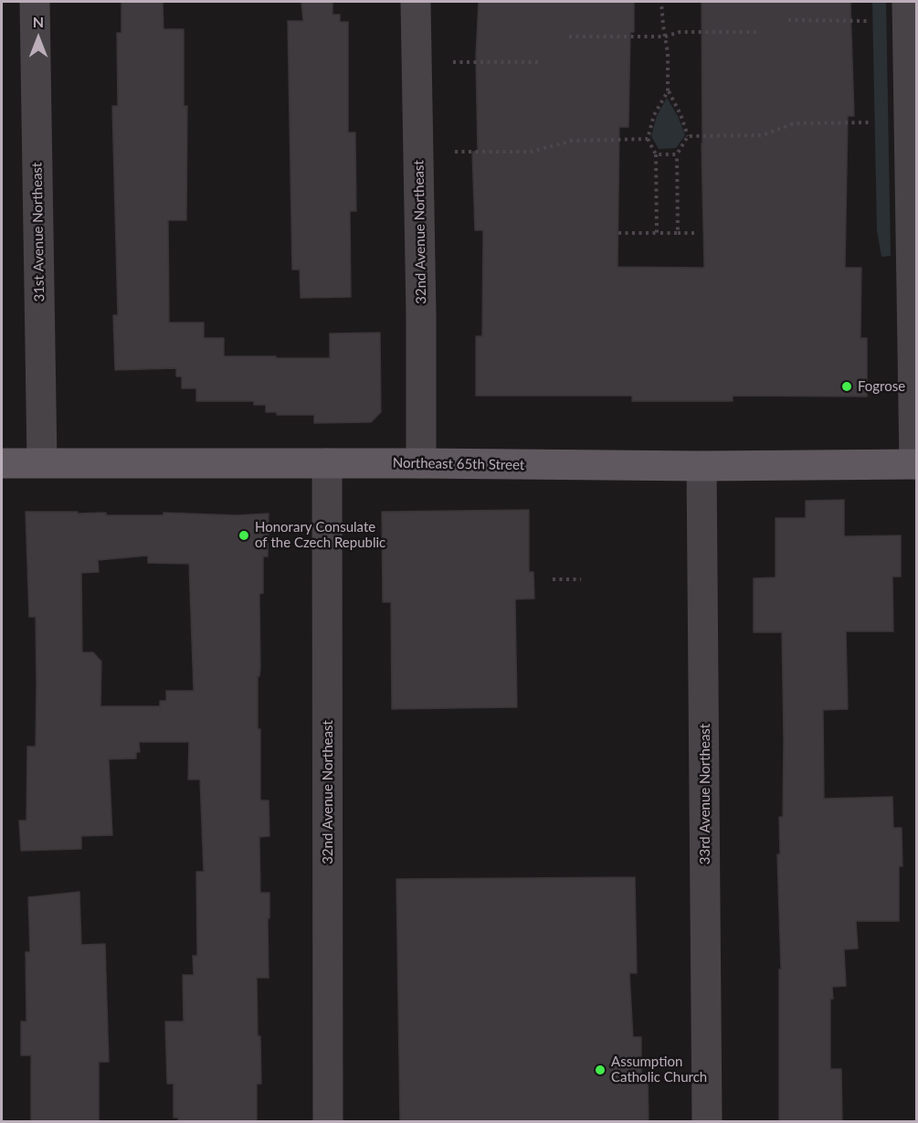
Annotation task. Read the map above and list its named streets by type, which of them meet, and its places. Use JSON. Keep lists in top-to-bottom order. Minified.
{"streets":{"main road":["Northeast 65th Street"],"street":["31st Avenue Northeast","32nd Avenue Northeast","33rd Avenue Northeast"]},"crossings":[["31st Avenue Northeast","Northeast 65th Street"],["32nd Avenue Northeast","Northeast 65th Street"],["Northeast 65th Street","33rd Avenue Northeast"]],"places":["Fogrose","Honorary Consulate of the Czech Republic","Assumption Catholic Church"],"north":"top"}
